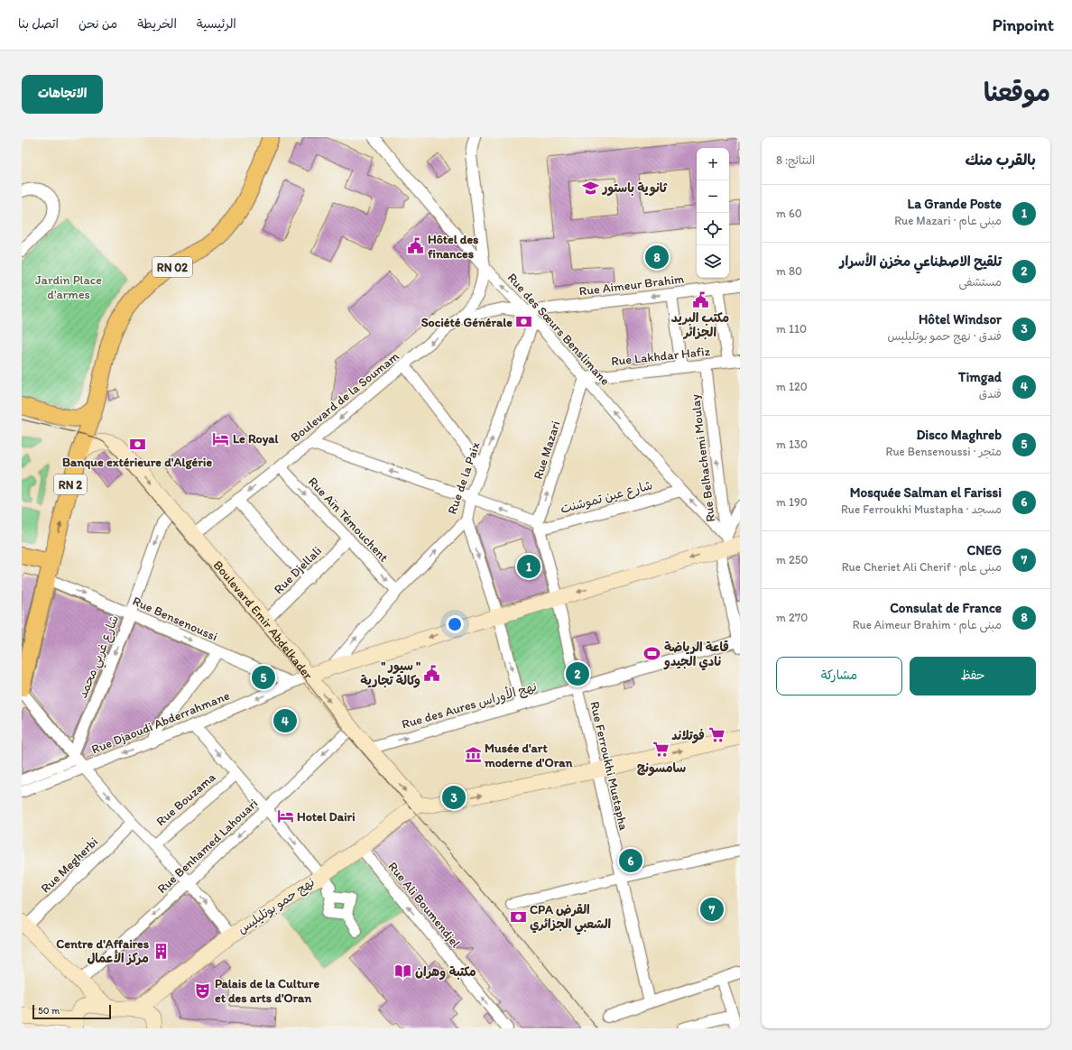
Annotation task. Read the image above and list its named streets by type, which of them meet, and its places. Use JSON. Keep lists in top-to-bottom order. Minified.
{"streets":{"main road":["RN 02","RN 2","Boulevard Emir Abdelkader","نهج حمو بوتليليس"],"street":["Rue Aimeur Brahim","Rue des Sœurs Benslimane","Rue Lakhdar Hafiz","Boulevard de la Soumam","Rue Mazari","Rue Belhachemi Moulay","Rue de la Paix","شارع عين تموشنت","Rue Aïn Témouchent","Rue Djellali","Rue Bensenoussi","شارع غربي محمد","Rue des Aures نهج الأوراس","Rue Djaoudi Abderrahmane","Rue Ferroukhi Mustapha","Rue Bouzama","Rue Benhamed Lahouari","Rue Megherbi","Rue Ali Boumendjel"]},"crossings":[["RN 02","RN 2"],["Rue Aimeur Brahim","Rue des Sœurs Benslimane"],["Rue Aimeur Brahim","Boulevard de la Soumam"],["Rue Aimeur Brahim","Rue de la Paix"],["Rue des Sœurs Benslimane","Rue Lakhdar Hafiz"],["Rue des Sœurs Benslimane","Boulevard de la Soumam"],["Rue des Sœurs Benslimane","Rue Mazari"],["Rue des Sœurs Benslimane","Rue Belhachemi Moulay"],["Rue des Sœurs Benslimane","Rue de la Paix"],["Rue des Sœurs Benslimane","شارع عين تموشنت"],["Rue Lakhdar Hafiz","Rue Mazari"],["Rue Lakhdar Hafiz","Rue Belhachemi Moulay"],["Boulevard de la Soumam","Rue Aïn Témouchent"],["Boulevard de la Soumam","Boulevard Emir Abdelkader"],["Rue Mazari","شارع عين تموشنت"],["Rue Mazari","Rue Ferroukhi Mustapha"],["Rue Belhachemi Moulay","Rue des Aures نهج الأوراس"],["Rue de la Paix","Rue Aïn Témouchent"],["RN 2","Boulevard Emir Abdelkader"],["شارع عين تموشنت","Rue Ferroukhi Mustapha"],["Rue Aïn Témouchent","Rue Djellali"],["Rue Djellali","Boulevard Emir Abdelkader"],["Rue Bensenoussi","شارع غربي محمد"],["Rue Bensenoussi","Rue Djaoudi Abderrahmane"],["Boulevard Emir Abdelkader","شارع غربي محمد"],["Boulevard Emir Abdelkader","Rue des Aures نهج الأوراس"],["Boulevard Emir Abdelkader","Rue Djaoudi Abderrahmane"],["Boulevard Emir Abdelkader","Rue Benhamed Lahouari"],["Boulevard Emir Abdelkader","نهج حمو بوتليليس"],["Rue des Aures نهج الأوراس","Rue Ferroukhi Mustapha"],["Rue Ali Boumendjel","نهج حمو بوتليليس"]],"one_way":["Rue Aimeur Brahim","Rue des Sœurs Benslimane","Boulevard de la Soumam","Rue Mazari","Rue Belhachemi Moulay","Rue de la Paix","Rue Bensenoussi","Boulevard Emir Abdelkader","Rue des Aures نهج الأوراس","Rue Djaoudi Abderrahmane","Rue Benhamed Lahouari","Rue Ali Boumendjel"],"parks":["Jardin Place d'armes"],"places":{"school or university":["ثانوية باستور"],"public building":["Hôtel des finances","مكتب البريد الجزائر","\" سيور \" وكالة تجارية"],"bank":["Société Générale","Banque extérieure d'Algérie","CPA القرض الشعبي الجزائري"],"hotel":["Le Royal","Hotel Dairi"],"sports":["قاعة الرياضة نادي الجيدو"],"supermarket":["فوتلاند","سامسونج"],"museum":["Musée d'art moderne d'Oran"],"building":["Centre d'Affaires مركز الأعمال"],"library":["مكتبة وهران"],"theatre":["Palais de la Culture et des arts d'Oran"]},"scale_bar":"50 m","page":{"header":"Pinpoint","nav":["الرئيسية","الخريطة","من نحن","اتصل بنا"],"title":"موقعنا","buttons":["الاتجاهات",["حفظ","مشاركة"]],"heading":["بالقرب منك","النتائج: 8"],"map_buttons":["+","−"],"list":[{"mark":"1","name":"La Grande Poste","note":"مبنى عام · Rue Mazari","value":"60 m"},{"mark":"2","name":"تلقيح الاصطناعي مخزن الأسرار","note":"مستشفى","value":"80 m"},{"mark":"3","name":"Hôtel Windsor","note":"فندق · نهج حمو بوتليليس","value":"110 m"},{"mark":"4","name":"Timgad","note":"فندق","value":"120 m"},{"mark":"5","name":"Disco Maghreb","note":"متجر · Rue Bensenoussi","value":"130 m"},{"mark":"6","name":"Mosquée Salman el Farissi","note":"مسجد · Rue Ferroukhi Mustapha","value":"190 m"},{"mark":"7","name":"CNEG","note":"مبنى عام · Rue Cheriet Ali Cherif","value":"250 m"},{"mark":"8","name":"Consulat de France","note":"مبنى عام · Rue Aimeur Brahim","value":"270 m"}],"pins":["8","1","2","5","4","3","6","7"],"scale":"50 m"}}
